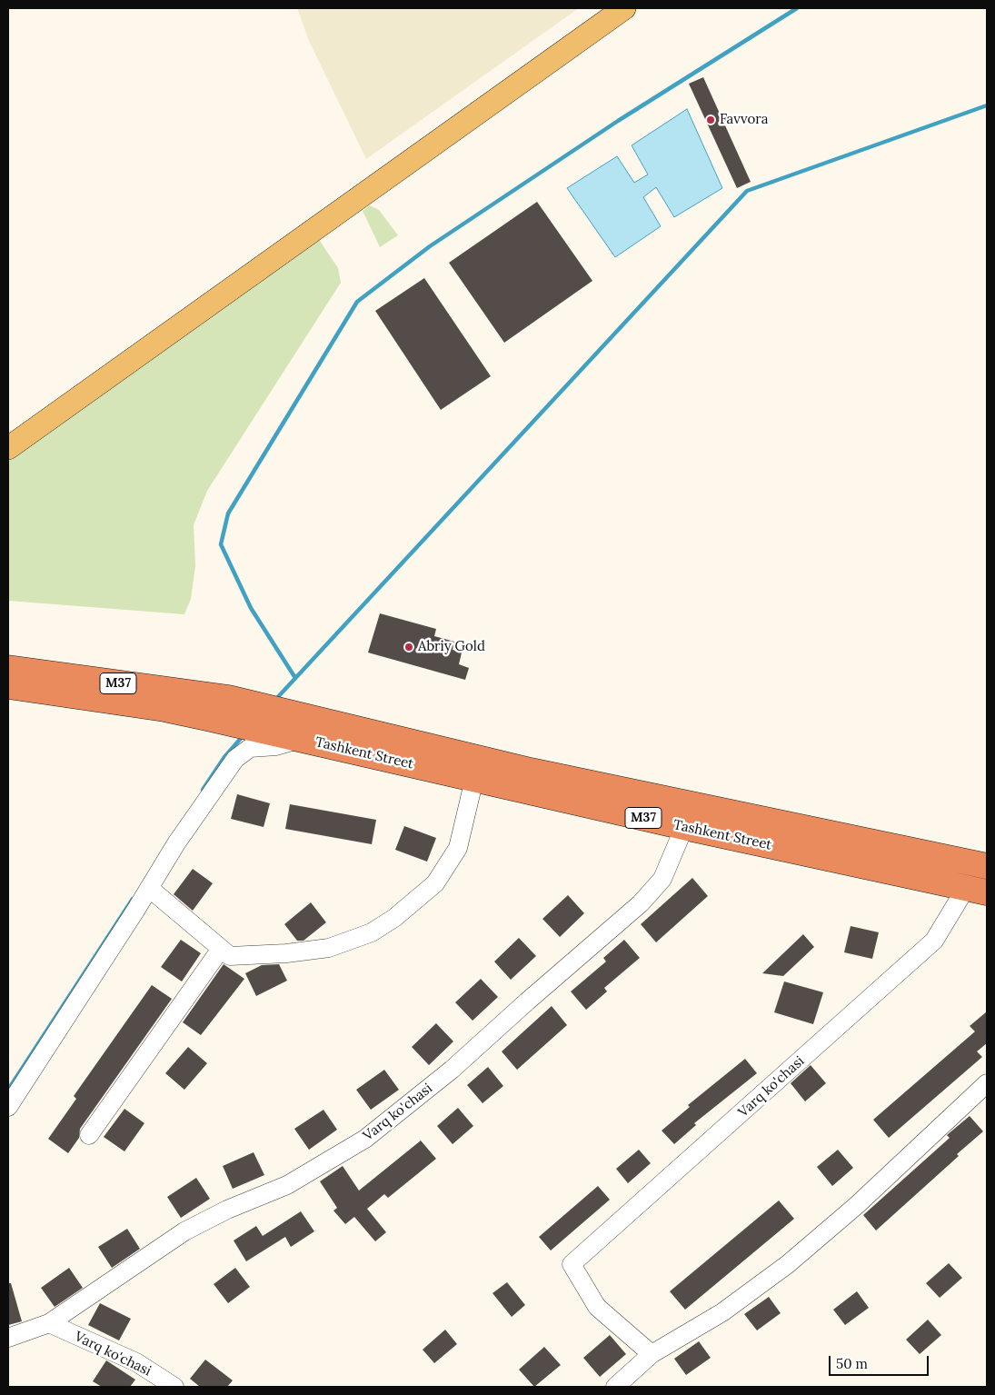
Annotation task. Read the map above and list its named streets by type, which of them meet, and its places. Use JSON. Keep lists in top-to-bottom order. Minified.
{"streets":{"highway":["M37","Tashkent Street"],"street":["Varq ko'chasi"]},"crossings":[["M37","Tashkent Street"],["Tashkent Street","Varq ko'chasi"]],"places":["Favvora","Abriy Gold"],"scale_bar":"50 m"}
